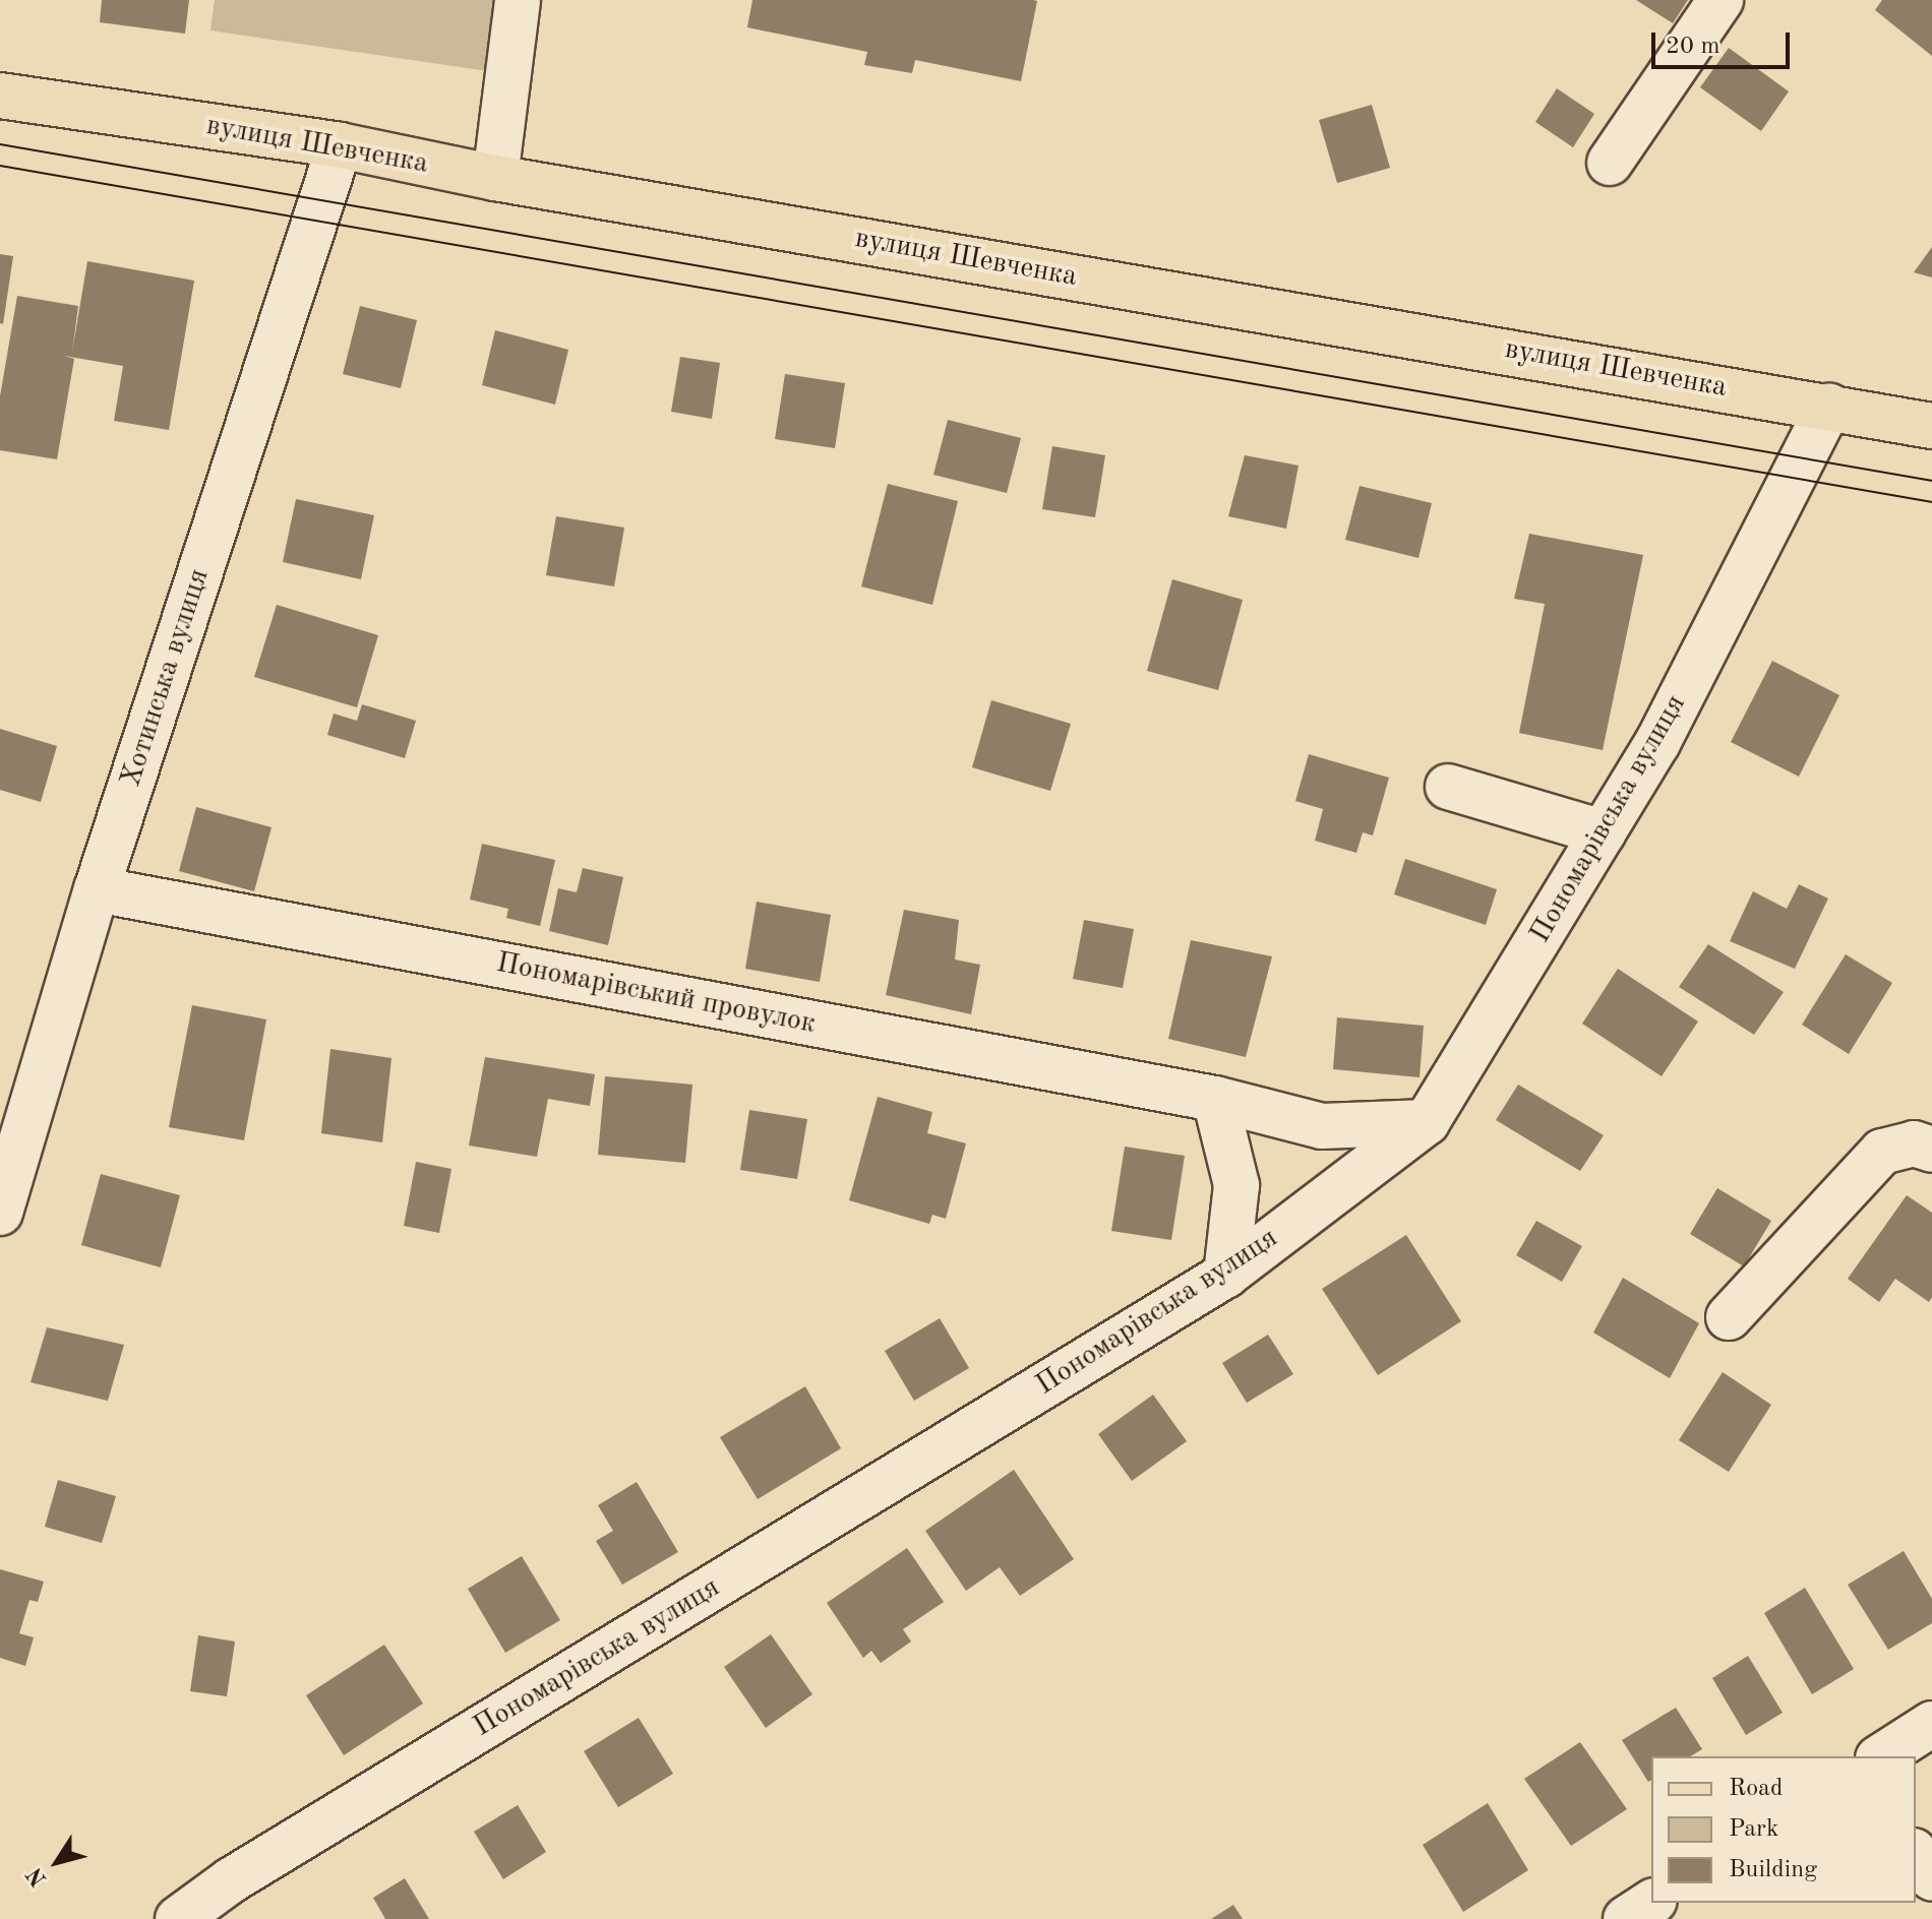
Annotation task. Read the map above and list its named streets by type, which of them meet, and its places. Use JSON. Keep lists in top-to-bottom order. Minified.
{"streets":{"main road":["вулиця Шевченка"],"street":["Хотинська вулиця","Пономарівська вулиця","Пономарівський провулок"]},"crossings":[["вулиця Шевченка","Хотинська вулиця"],["вулиця Шевченка","Пономарівська вулиця"],["Хотинська вулиця","Пономарівський провулок"],["Пономарівська вулиця","Пономарівський провулок"]],"legend":["Road","Park","Building"],"scale_bar":"20 m","north":"bottom left"}
